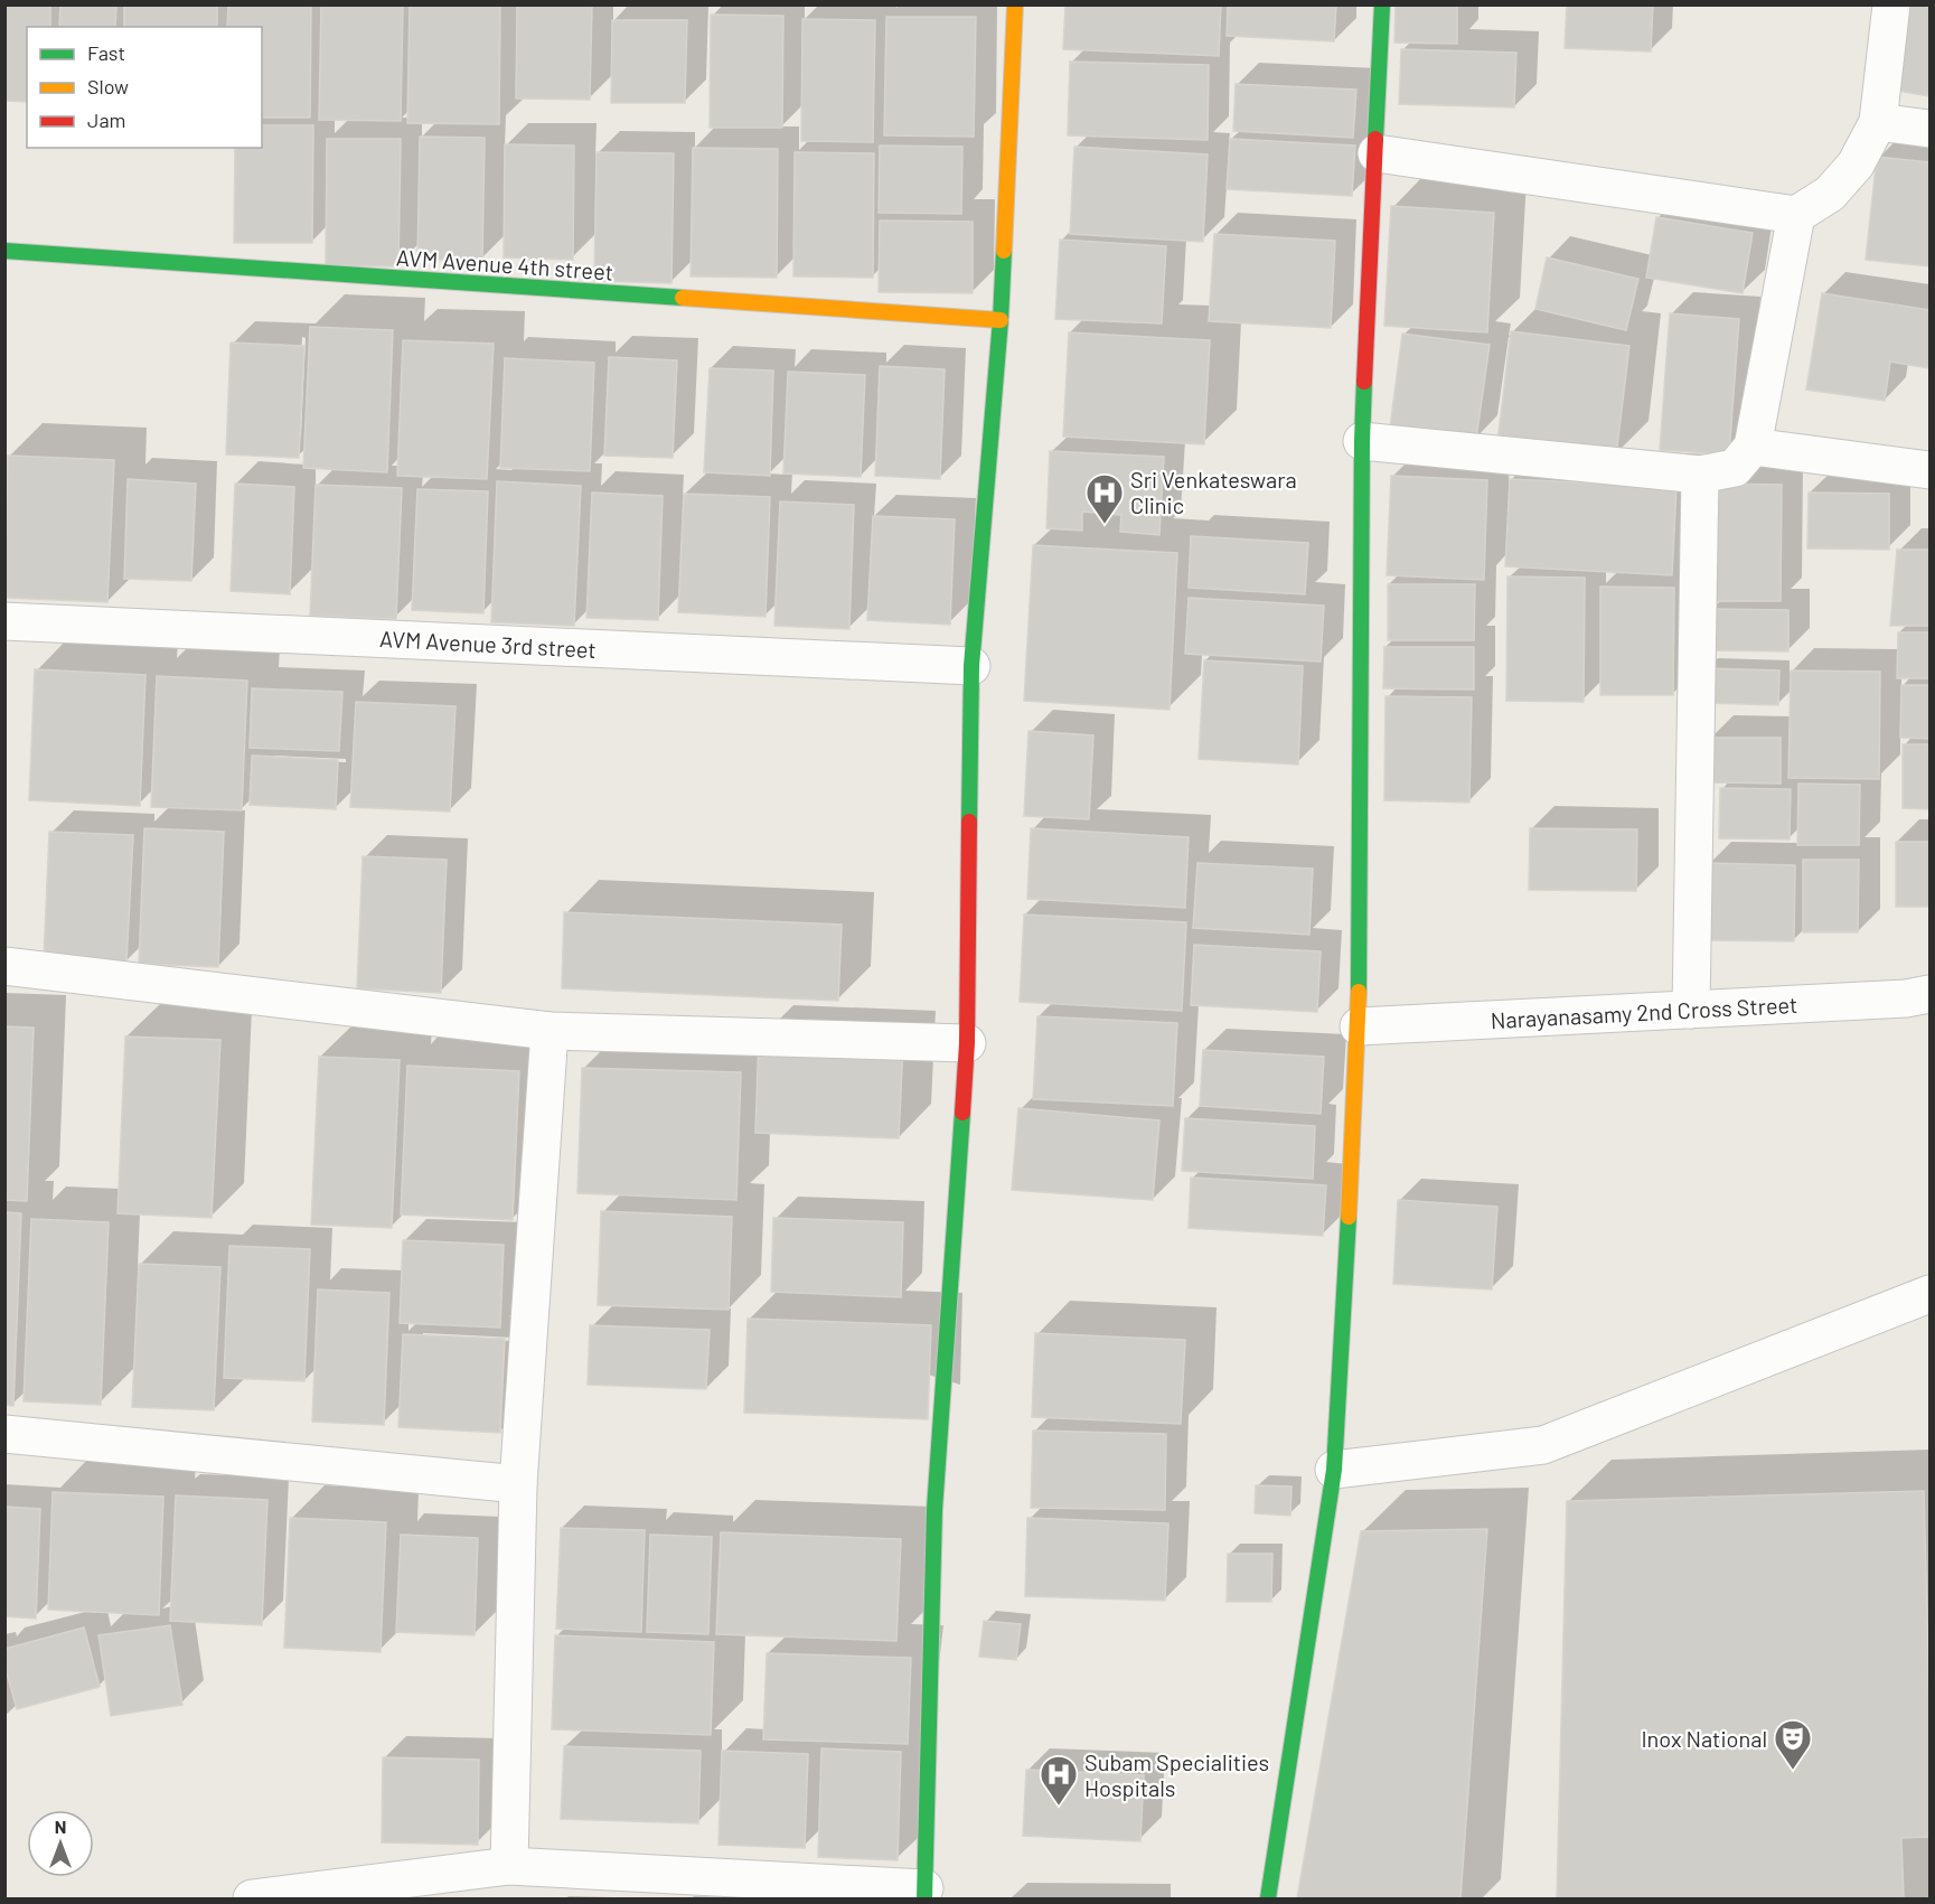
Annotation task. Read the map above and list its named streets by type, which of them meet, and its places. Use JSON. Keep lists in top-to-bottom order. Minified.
{"streets":{"street":["AVM Avenue 4th street","AVM Avenue 3rd street","Narayanasamy 2nd Cross Street"]},"places":{"hospital":["Sri Venkateswara Clinic","Subam Specialities Hospitals"],"theatre":["Inox National"]},"legend":["Fast","Slow","Jam"],"north":"top"}
